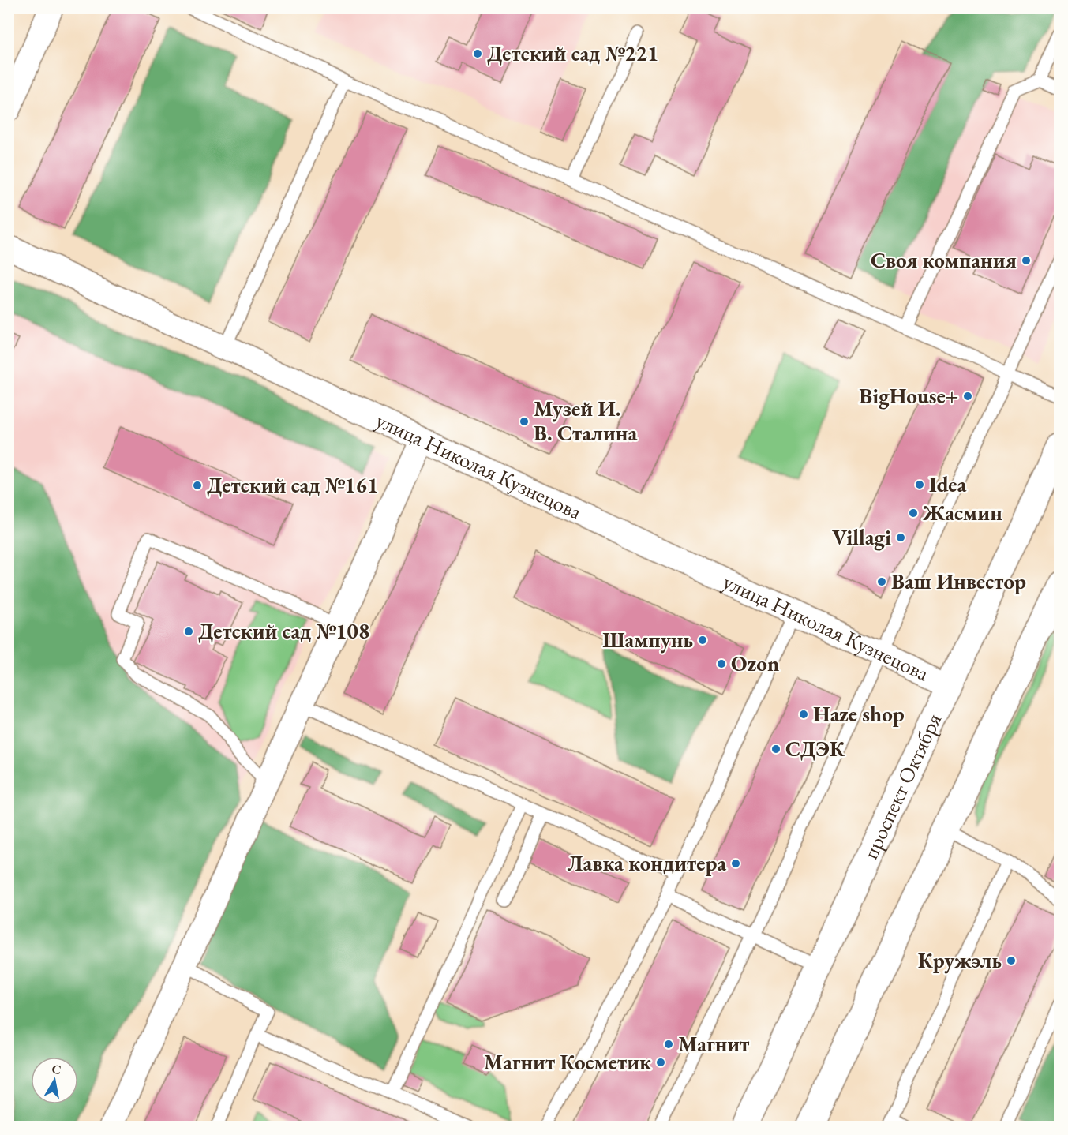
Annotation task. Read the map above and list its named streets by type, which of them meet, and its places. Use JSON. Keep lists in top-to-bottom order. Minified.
{"streets":{"main road":["проспект Октября"],"street":["улица Николая Кузнецова"]},"crossings":[["улица Николая Кузнецова","проспект Октября"]],"places":["Детский сад №221","Своя компания","BigHouse+","Музей И. В. Сталина","Idea","Детский сад №161","Жасмин","Villagi","Ваш Инвестор","Детский сад №108","Шампунь","Ozon","Haze shop","СДЭК","Лавка кондитера","Кружэль","Магнит","Магнит Косметик"],"north":"top"}
